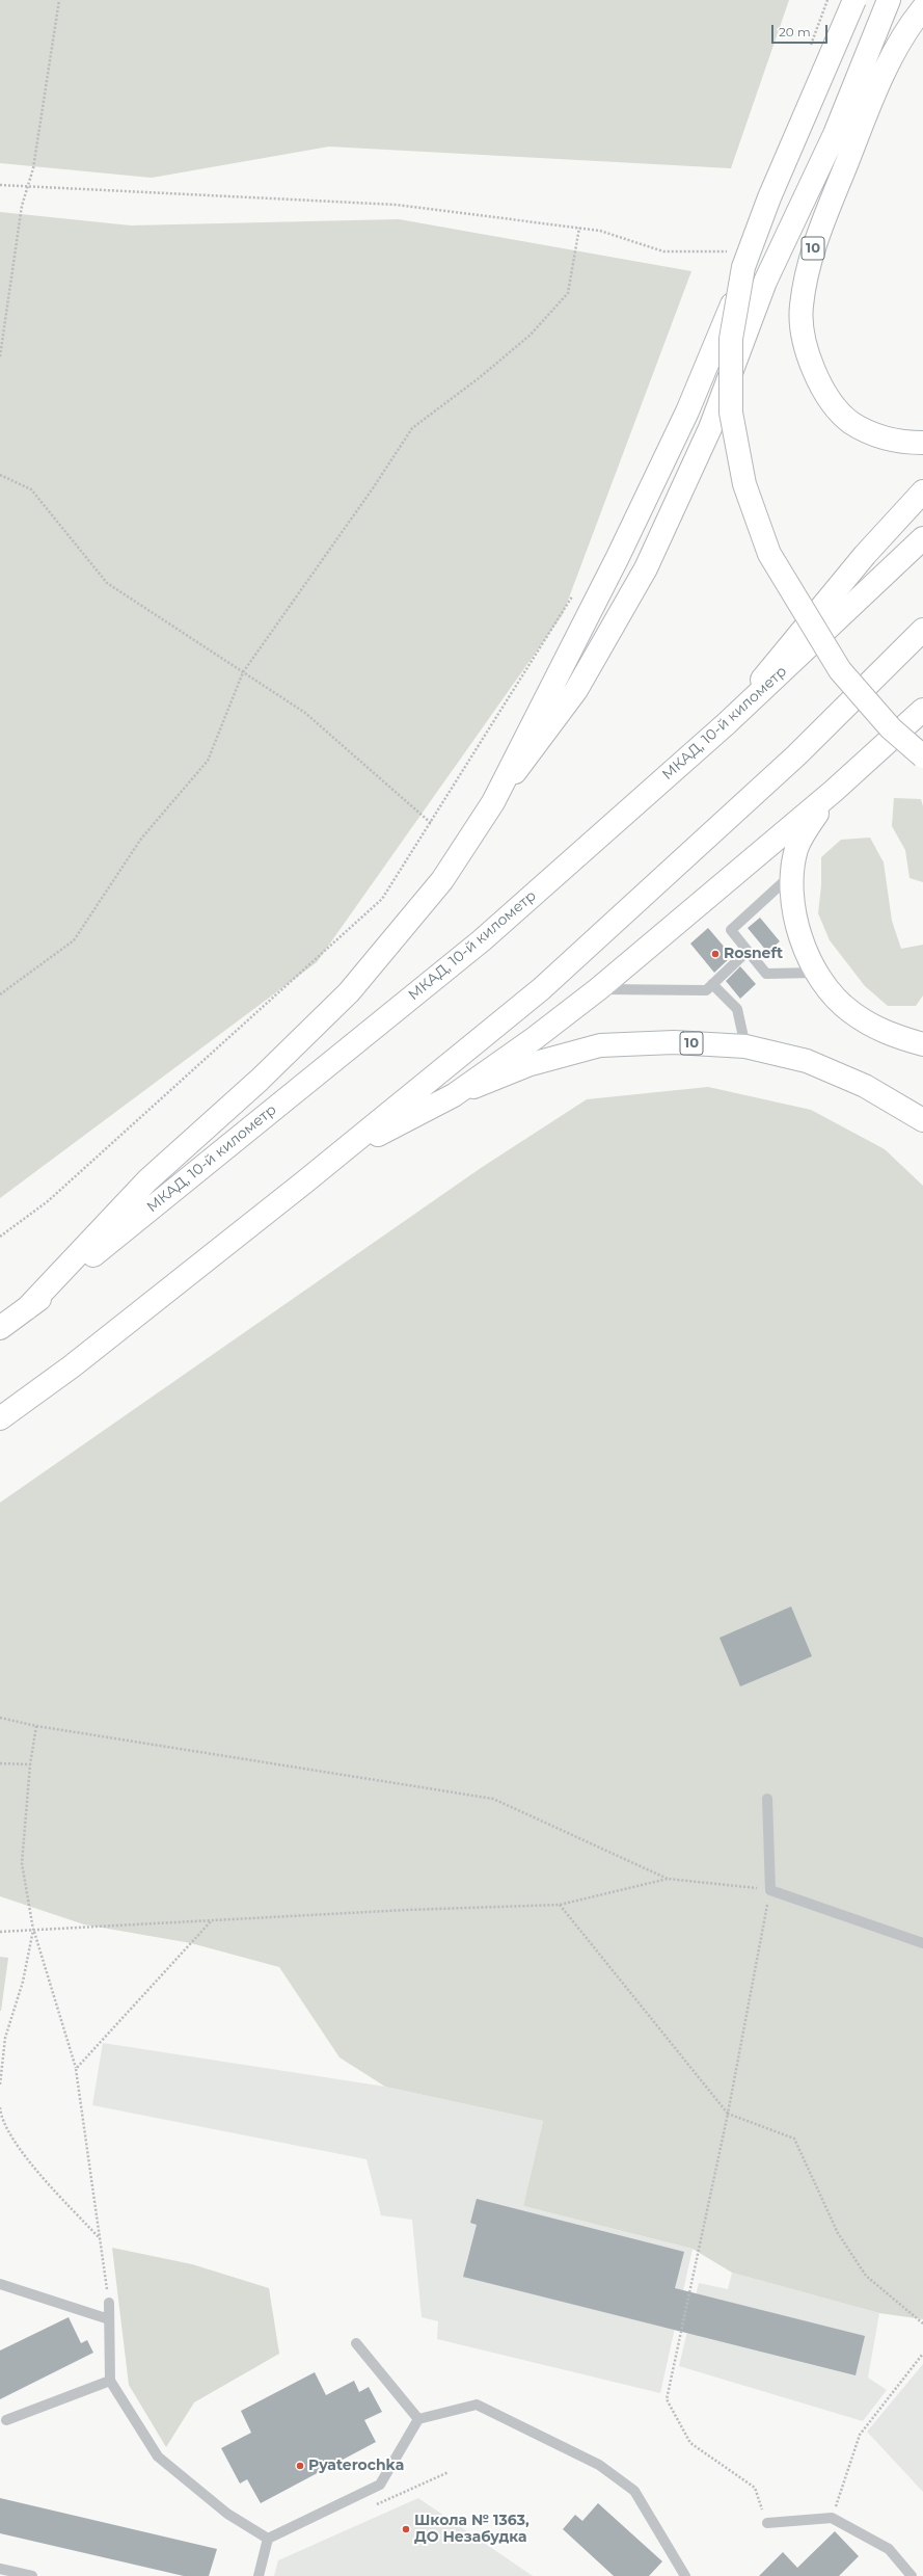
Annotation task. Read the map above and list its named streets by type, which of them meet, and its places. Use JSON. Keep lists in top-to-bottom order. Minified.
{"streets":{"main road":["10","МКАД, 10-й километр"]},"places":["Rosneft","Pyaterochka","Школа № 1363, ДО Незабудка"],"scale_bar":"20 m"}
